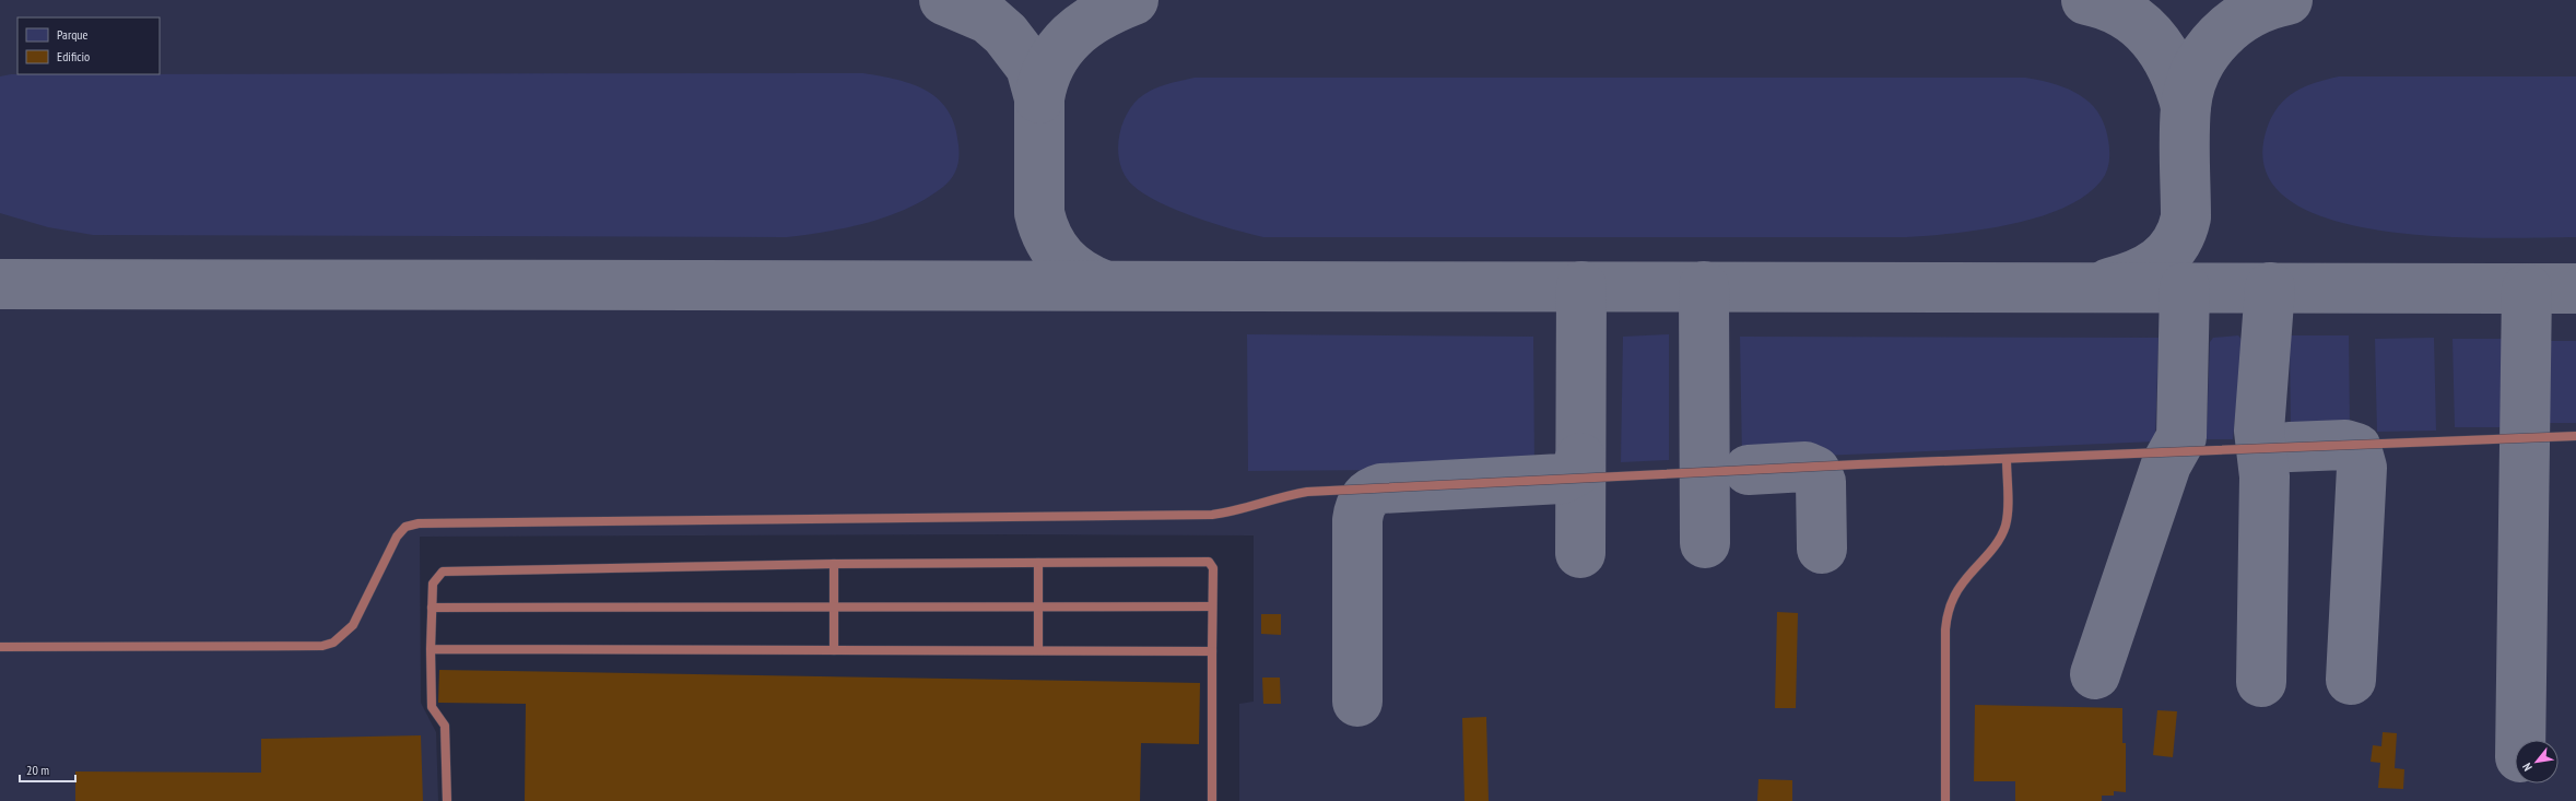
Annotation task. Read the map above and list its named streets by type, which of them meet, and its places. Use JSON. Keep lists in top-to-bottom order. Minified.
{"legend":["Parque","Edificio"],"scale_bar":"20 m","north":"bottom left"}
